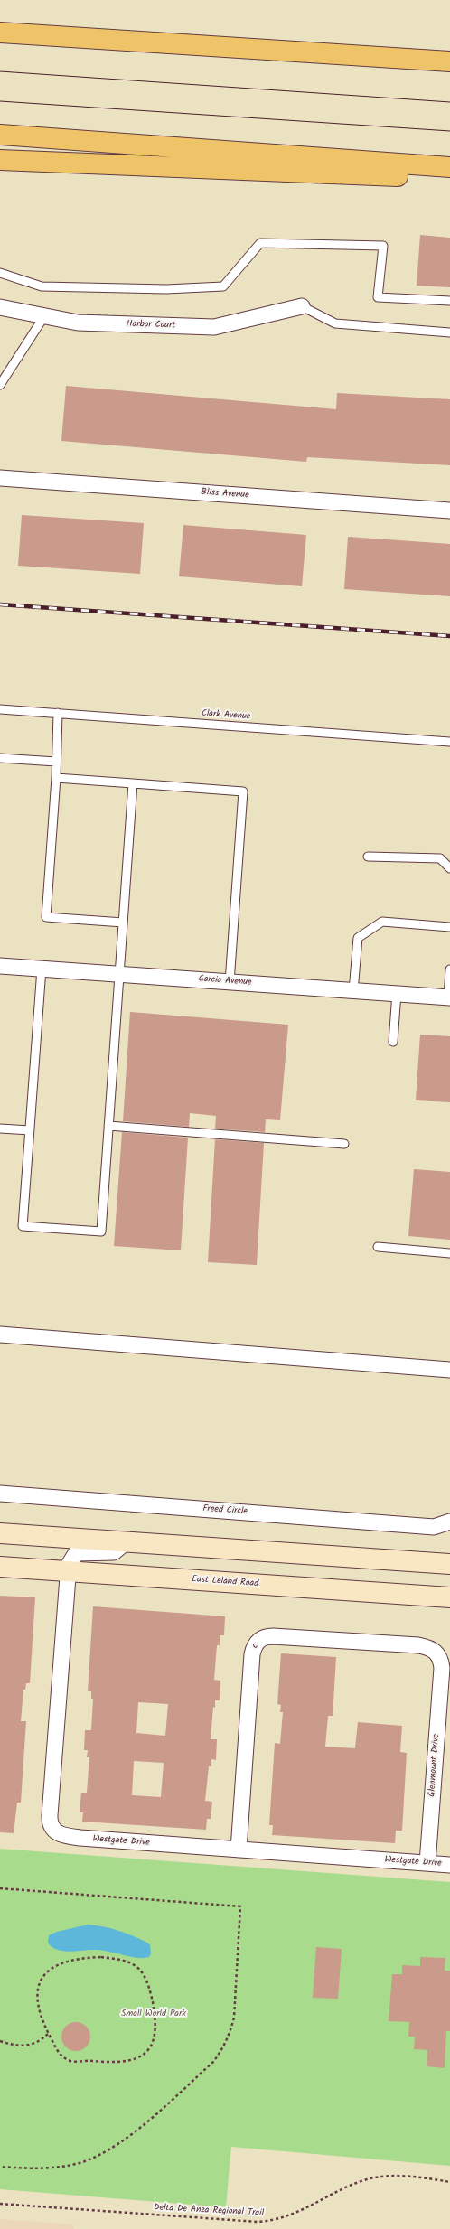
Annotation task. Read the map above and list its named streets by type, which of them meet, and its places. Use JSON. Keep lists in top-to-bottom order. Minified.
{"streets":{"main road":["East Leland Road"],"street":["Harbor Court","Bliss Avenue","Garcia Avenue","Freed Circle","c","Glenmount Drive","Westgate Drive"],"lane":["Clark Avenue"],"path":["Delta De Anza Regional Trail"]},"crossings":[["East Leland Road","Westgate Drive"],["c","Glenmount Drive"],["c","Westgate Drive"],["Glenmount Drive","Westgate Drive"]],"parks":["Small World Park"]}
